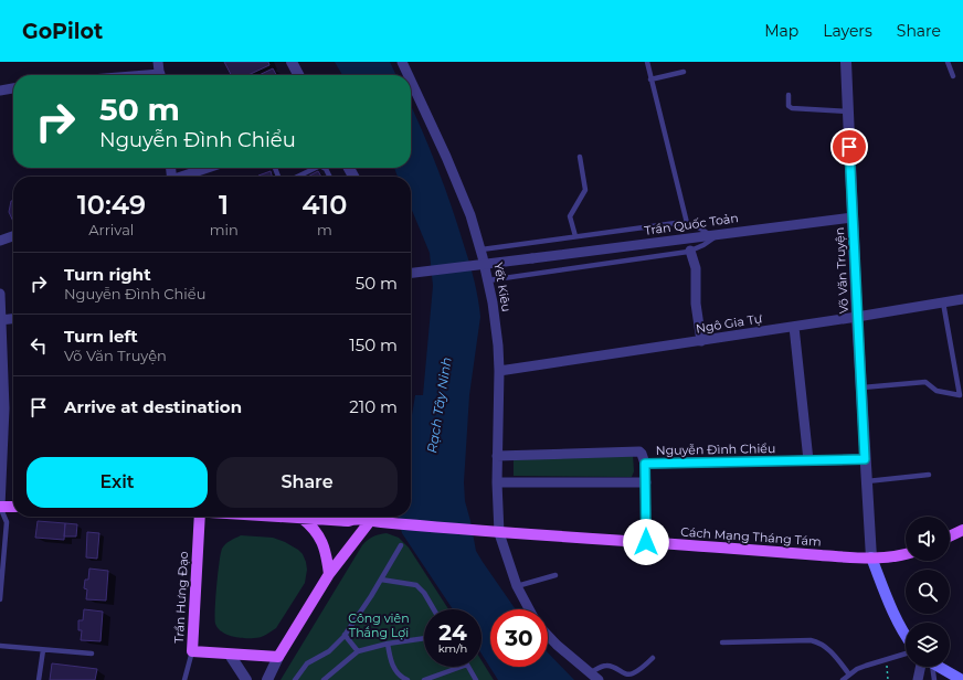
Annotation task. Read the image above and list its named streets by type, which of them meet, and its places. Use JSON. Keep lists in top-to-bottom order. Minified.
{"streets":{"main road":["Cách Mạng Tháng Tám","Trần Hưng Đạo"],"street":["Trần Quốc Toản","Võ Văn Truyện","Yết Kiêu","Ngô Gia Tự","Nguyễn Đình Chiểu"]},"crossings":[["Trần Quốc Toản","Võ Văn Truyện"],["Võ Văn Truyện","Ngô Gia Tự"],["Võ Văn Truyện","Nguyễn Đình Chiểu"],["Võ Văn Truyện","Cách Mạng Tháng Tám"],["Yết Kiêu","Ngô Gia Tự"],["Yết Kiêu","Nguyễn Đình Chiểu"],["Yết Kiêu","Cách Mạng Tháng Tám"]],"water":["Rạch Tây Ninh"],"parks":["Công viên Thắng Lợi"],"page":{"header":"GoPilot","nav":["Map","Layers","Share"],"turn":["50 m","Nguyễn Đình Chiểu"],"eta":["10:49","Arrival","1","min","410","m"],"list":[{"name":"Turn right","note":"Nguyễn Đình Chiểu","value":"50 m"},{"name":"Turn left","note":"Võ Văn Truyện","value":"150 m"},{"name":"Arrive at destination","value":"210 m"}],"buttons":["Exit","Share"],"speed":"24 km/h","limit":"30"}}
